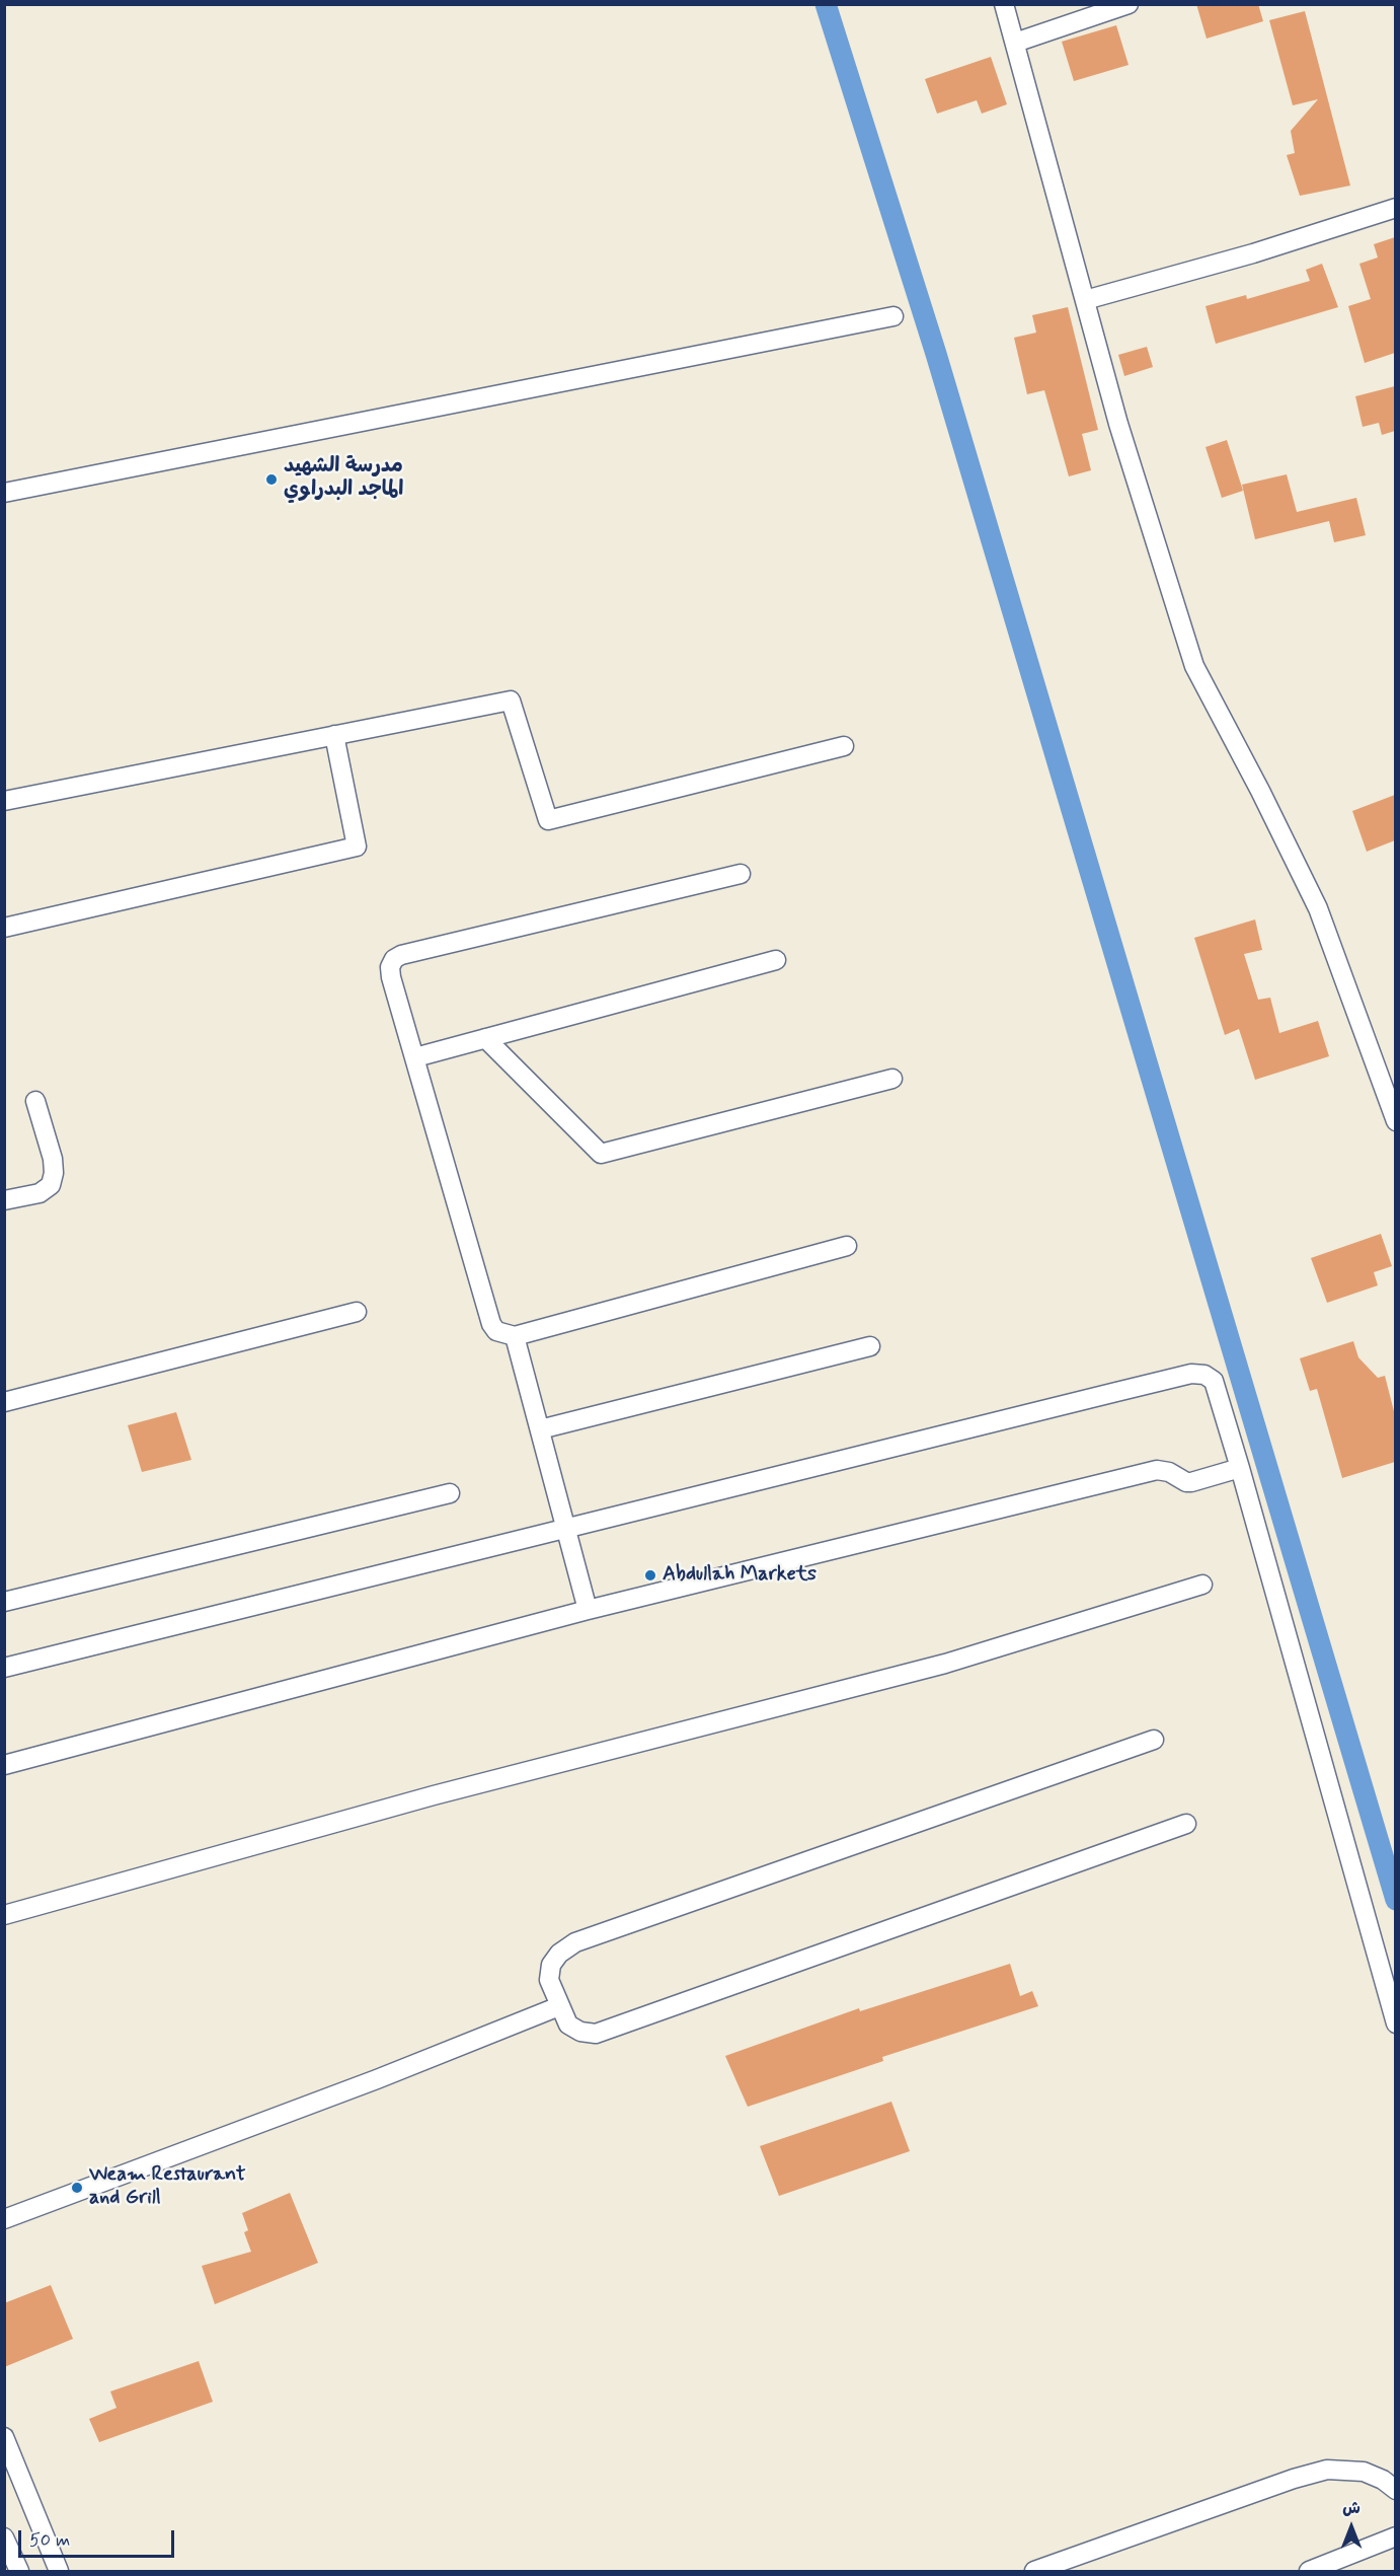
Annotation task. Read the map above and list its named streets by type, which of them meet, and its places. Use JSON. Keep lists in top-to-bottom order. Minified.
{"places":["مدرسة الشهيد الماجد البدراوي","Abdullah Markets","Weam Restaurant and Grill"],"scale_bar":"50 m","north":"top"}
